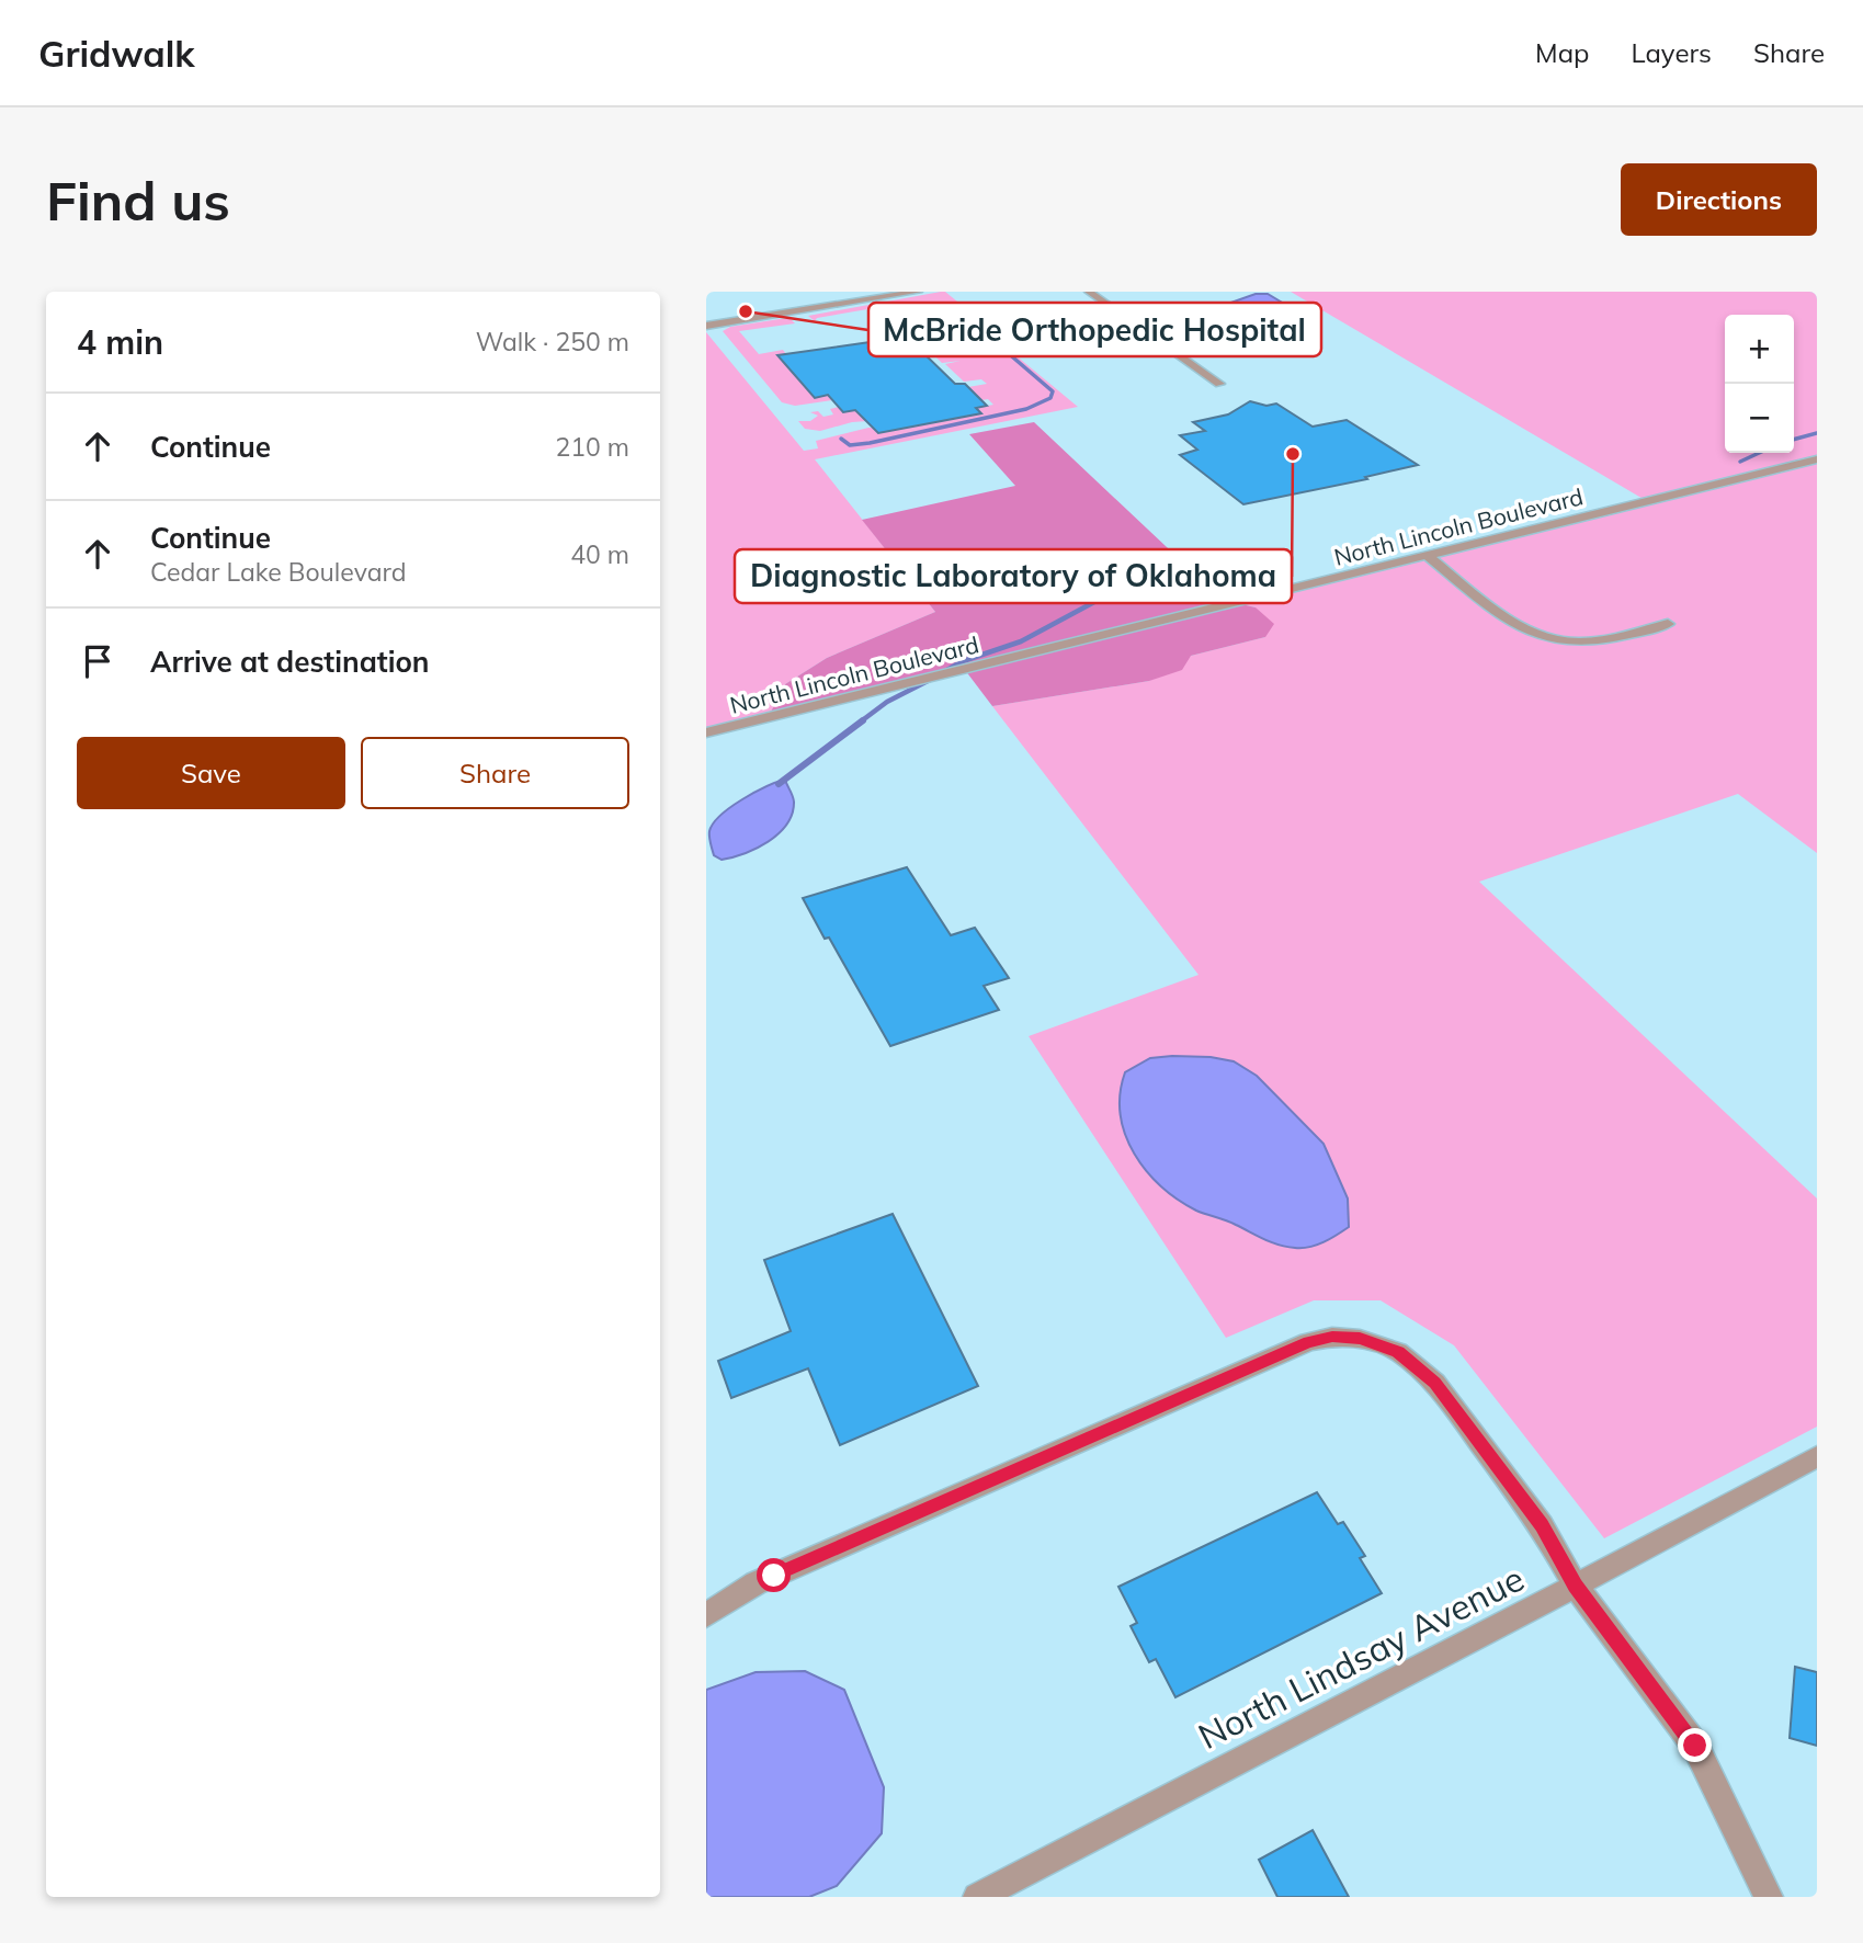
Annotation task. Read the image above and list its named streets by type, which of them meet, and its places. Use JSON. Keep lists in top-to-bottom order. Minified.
{"streets":{"street":["North Lincoln Boulevard","North Lindsay Avenue"]},"places":["McBride Orthopedic Hospital","Diagnostic Laboratory of Oklahoma"],"page":{"header":"Gridwalk","nav":["Map","Layers","Share"],"buttons":["Directions",["Save","Share"]],"title":"Find us","heading":["4 min","Walk · 250 m"],"map_buttons":["+","−"],"list":[["Continue","210 m"],["Continue","Cedar Lake Boulevard","40 m"],"Arrive at destination"]}}
